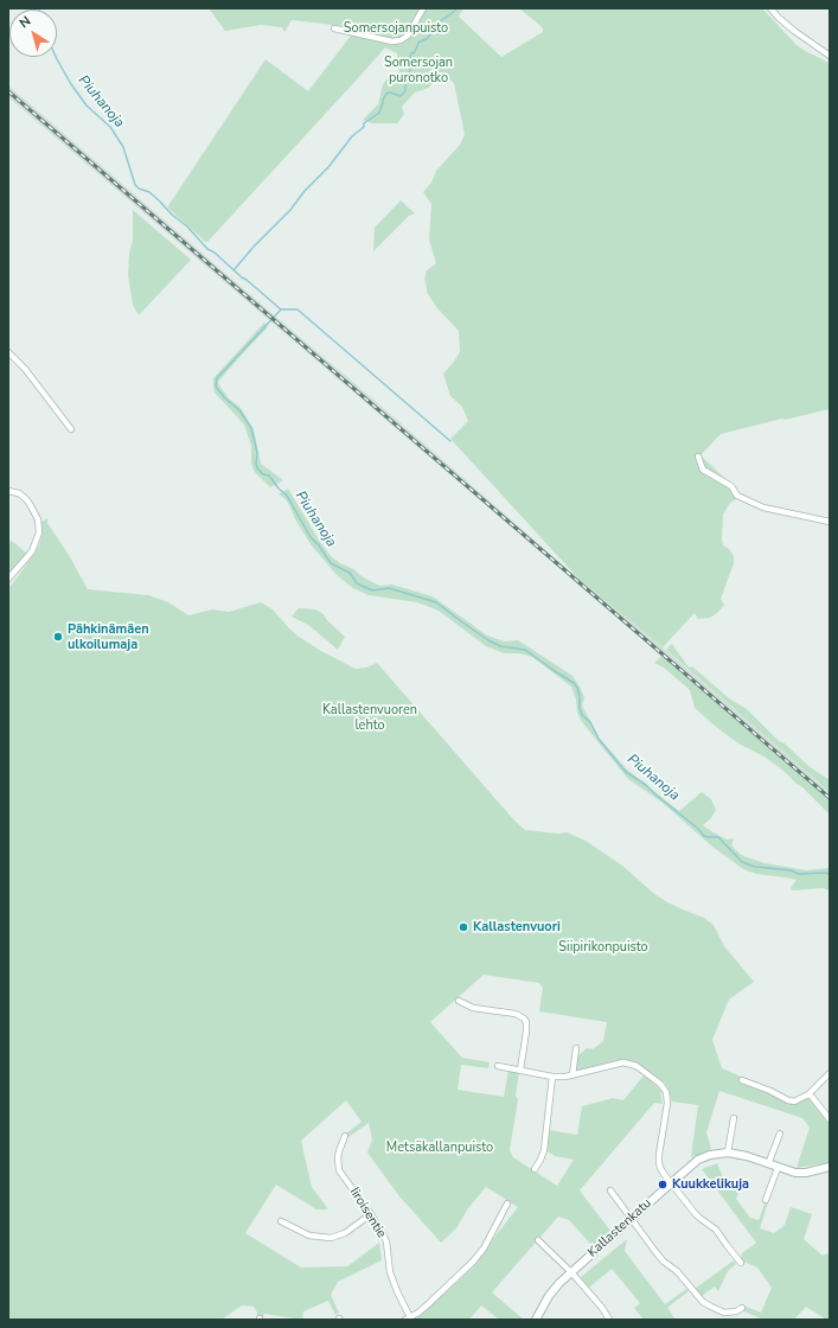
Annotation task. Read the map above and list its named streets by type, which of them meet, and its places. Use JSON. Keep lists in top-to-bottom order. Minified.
{"streets":{"street":["Iiroisentie","Kallastenkatu"]},"water":["Piuhanoja"],"parks":["Somersojanpuisto","Somersojan puronotko","Kallastenvuoren lehto","Siipirikonpuisto","Metsäkallanpuisto"],"places":["Pähkinämäen ulkoilumaja","Kallastenvuori","Kuukkelikuja"],"north":"top left"}
